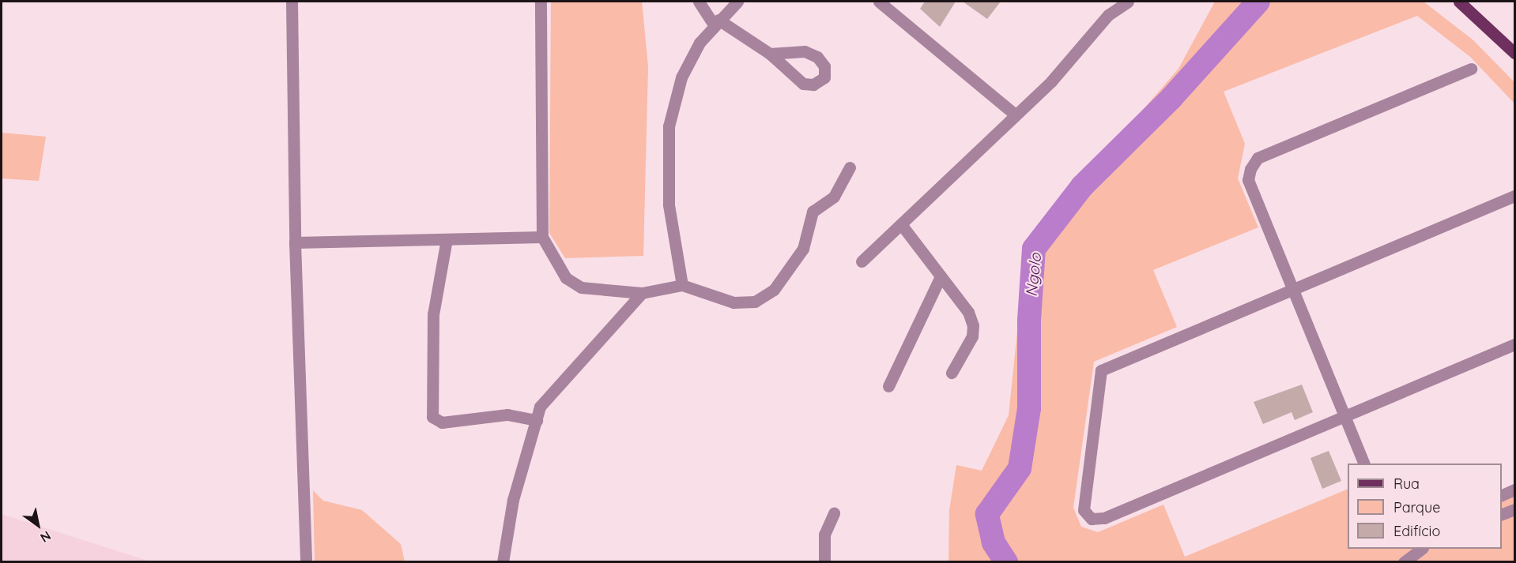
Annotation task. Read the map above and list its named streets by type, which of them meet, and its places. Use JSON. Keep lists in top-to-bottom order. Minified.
{"water":["Ngolo"],"legend":["Rua","Parque","Edifício"],"north":"bottom right"}
